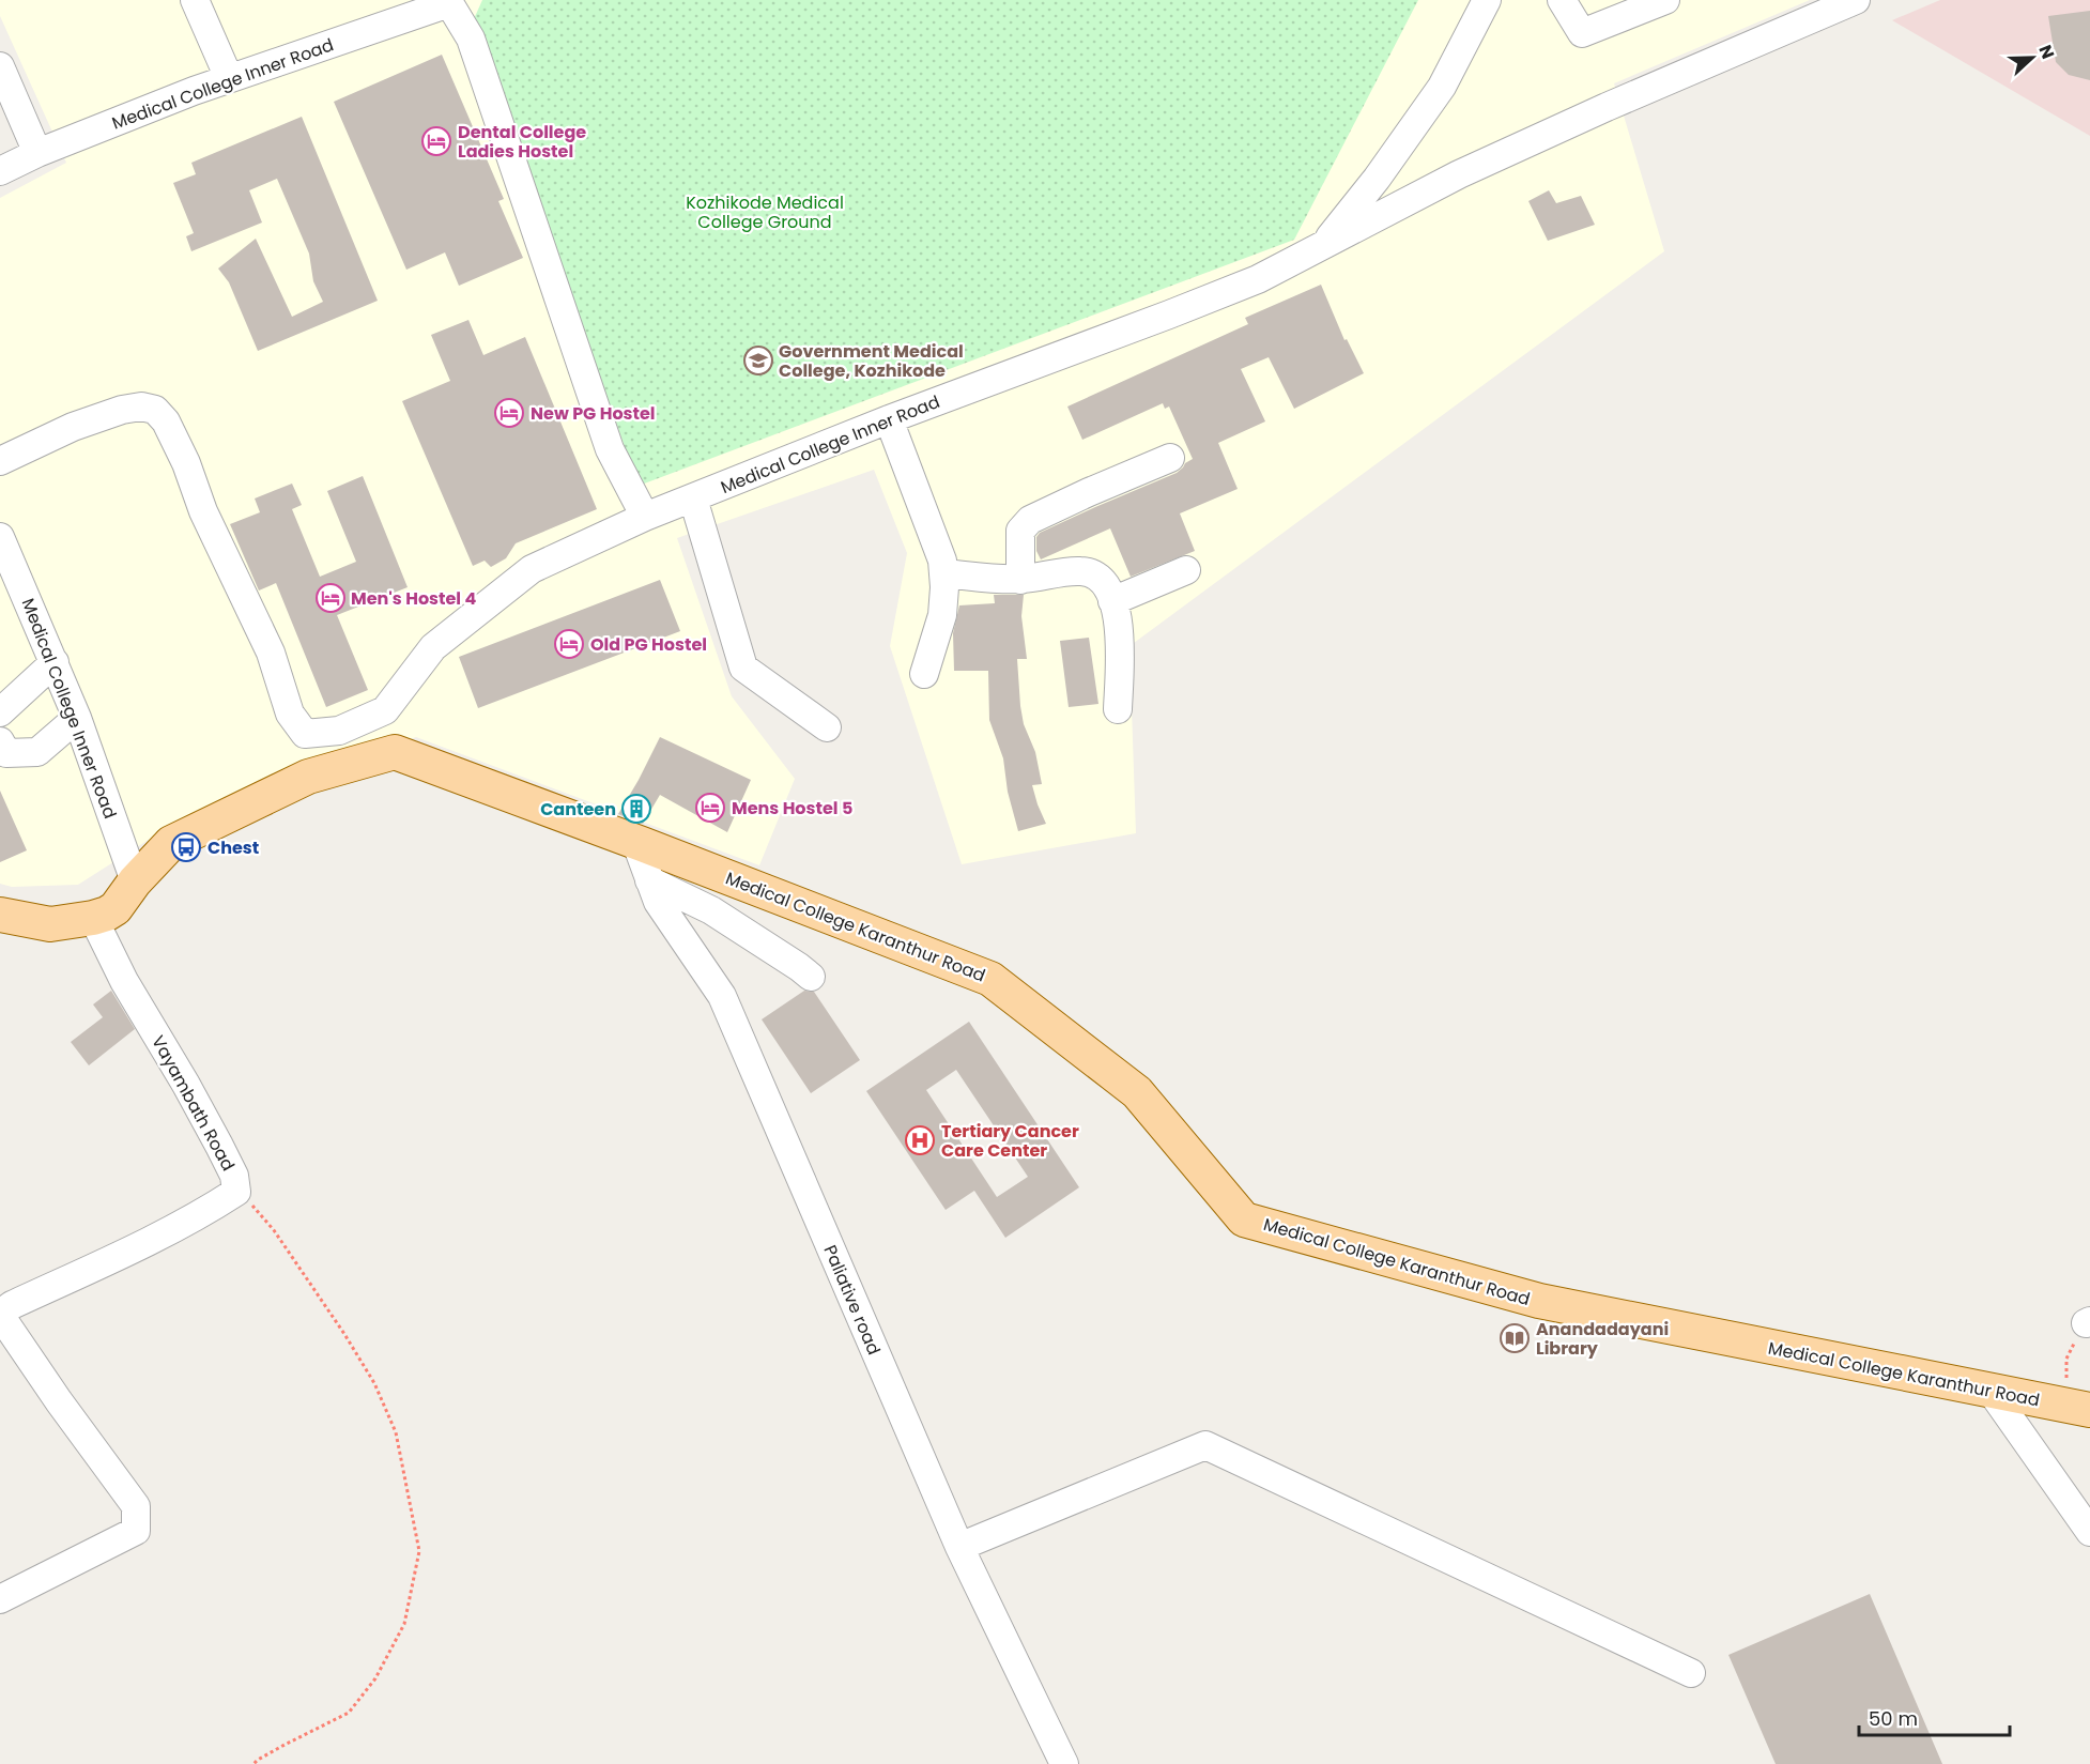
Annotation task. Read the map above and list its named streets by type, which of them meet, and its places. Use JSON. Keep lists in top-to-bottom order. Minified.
{"streets":{"main road":["Medical College Karanthur Road"],"street":["Medical College Inner Road","Vayambath Road","Paliative road"]},"crossings":[["Medical College Inner Road","Medical College Karanthur Road"],["Medical College Karanthur Road","Vayambath Road"],["Medical College Karanthur Road","Paliative road"]],"parks":["Kozhikode Medical College Ground"],"places":{"hotel":["Dental College Ladies Hostel","New PG Hostel","Men's Hostel 4","Old PG Hostel","Mens Hostel 5"],"school or university":["Government Medical College, Kozhikode"],"building":["Canteen"],"bus stop":["Chest"],"hospital":["Tertiary Cancer Care Center"],"library":["Anandadayani Library"]},"scale_bar":"50 m","north":"right"}
